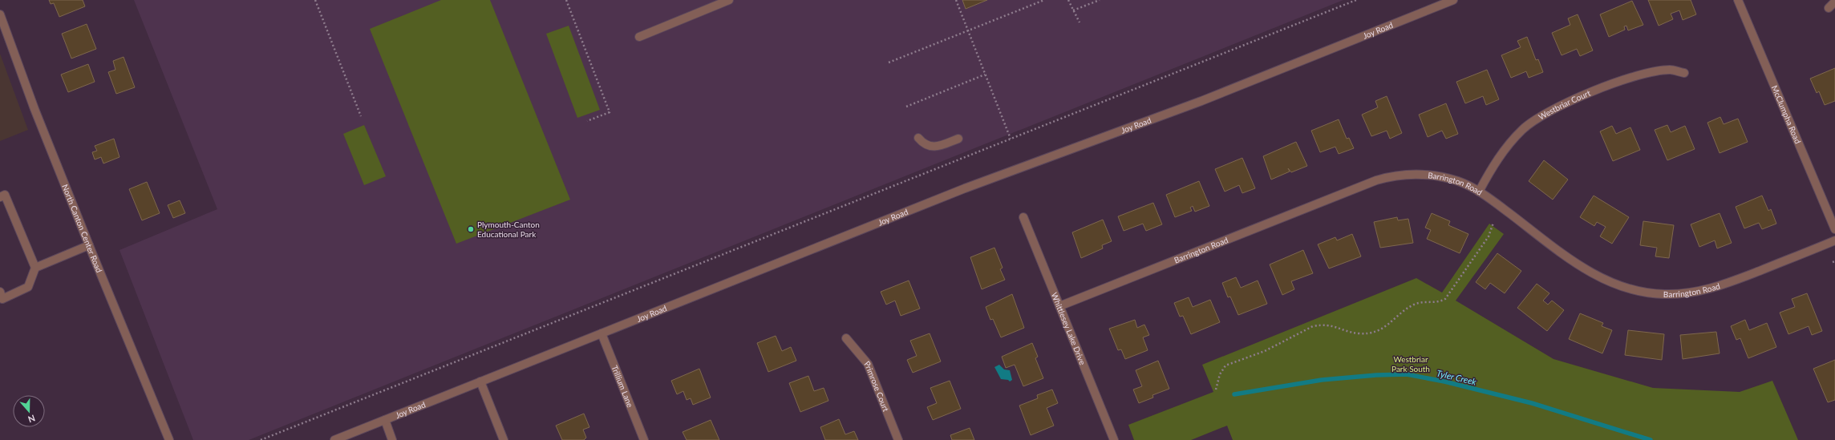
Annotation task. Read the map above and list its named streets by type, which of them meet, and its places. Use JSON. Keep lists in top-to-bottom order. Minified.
{"streets":{"street":["Joy Road","Westbriar Court","McClumpha Road","Barrington Road","North Canton Center Road","Whittlesey Lake Drive","Trillium Lane","Primrose Court"]},"crossings":[["Joy Road","Trillium Lane"],["Westbriar Court","Barrington Road"],["Barrington Road","Whittlesey Lake Drive"]],"water":["Tyler Creek"],"parks":["Westbriar Park South"],"places":["Plymouth-Canton Educational Park"],"north":"bottom"}
